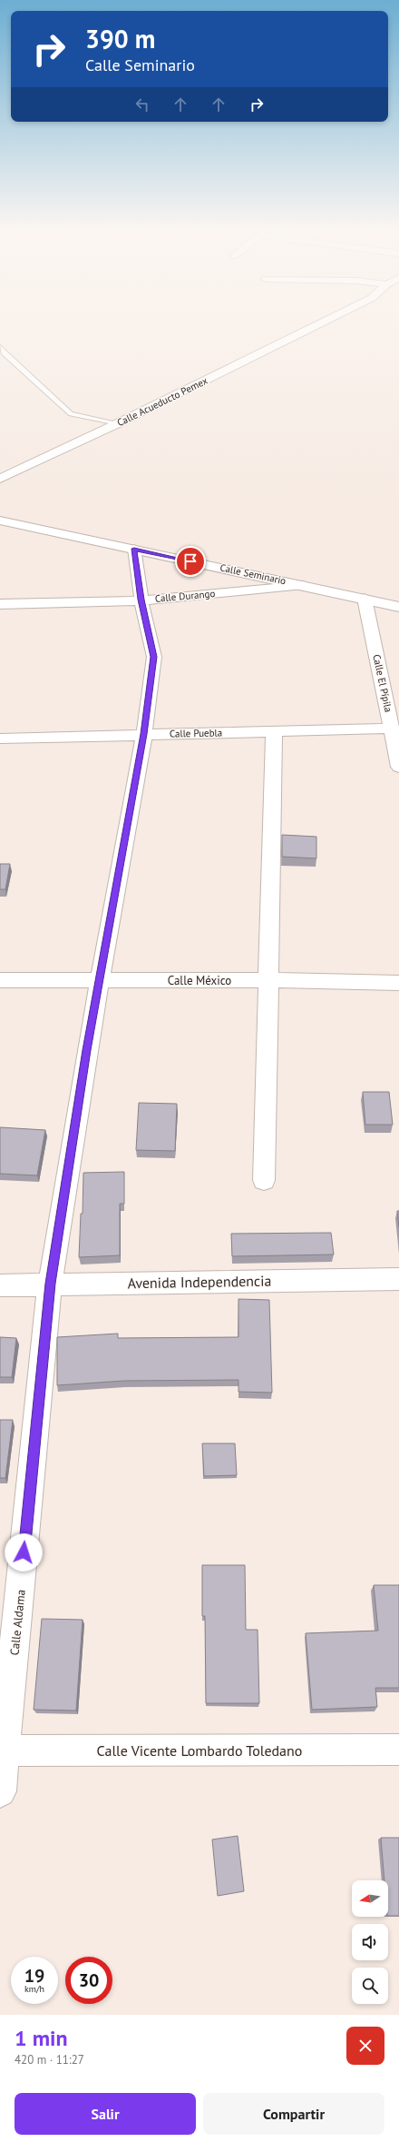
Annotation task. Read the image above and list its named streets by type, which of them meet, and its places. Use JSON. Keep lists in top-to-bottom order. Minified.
{"streets":{"street":["Calle Acueducto Pemex","Calle Seminario","Calle Durango","Calle El Pípila","Calle Puebla","Calle México","Avenida Independencia","Calle Aldama","Calle Vicente Lombardo Toledano"]},"crossings":[["Calle Seminario","Calle Durango"],["Calle Seminario","Calle El Pípila"],["Calle Seminario","Calle Aldama"],["Calle Durango","Calle Aldama"],["Calle El Pípila","Calle Puebla"],["Calle Puebla","Calle Aldama"],["Calle México","Calle Aldama"],["Avenida Independencia","Calle Aldama"],["Calle Aldama","Calle Vicente Lombardo Toledano"]],"north":"left","page":{"turn":["390 m","Calle Seminario"],"speed":"19 km/h","limit":"30","heading":["1 min","420 m · 11:27"],"buttons":["Salir","Compartir"]}}
